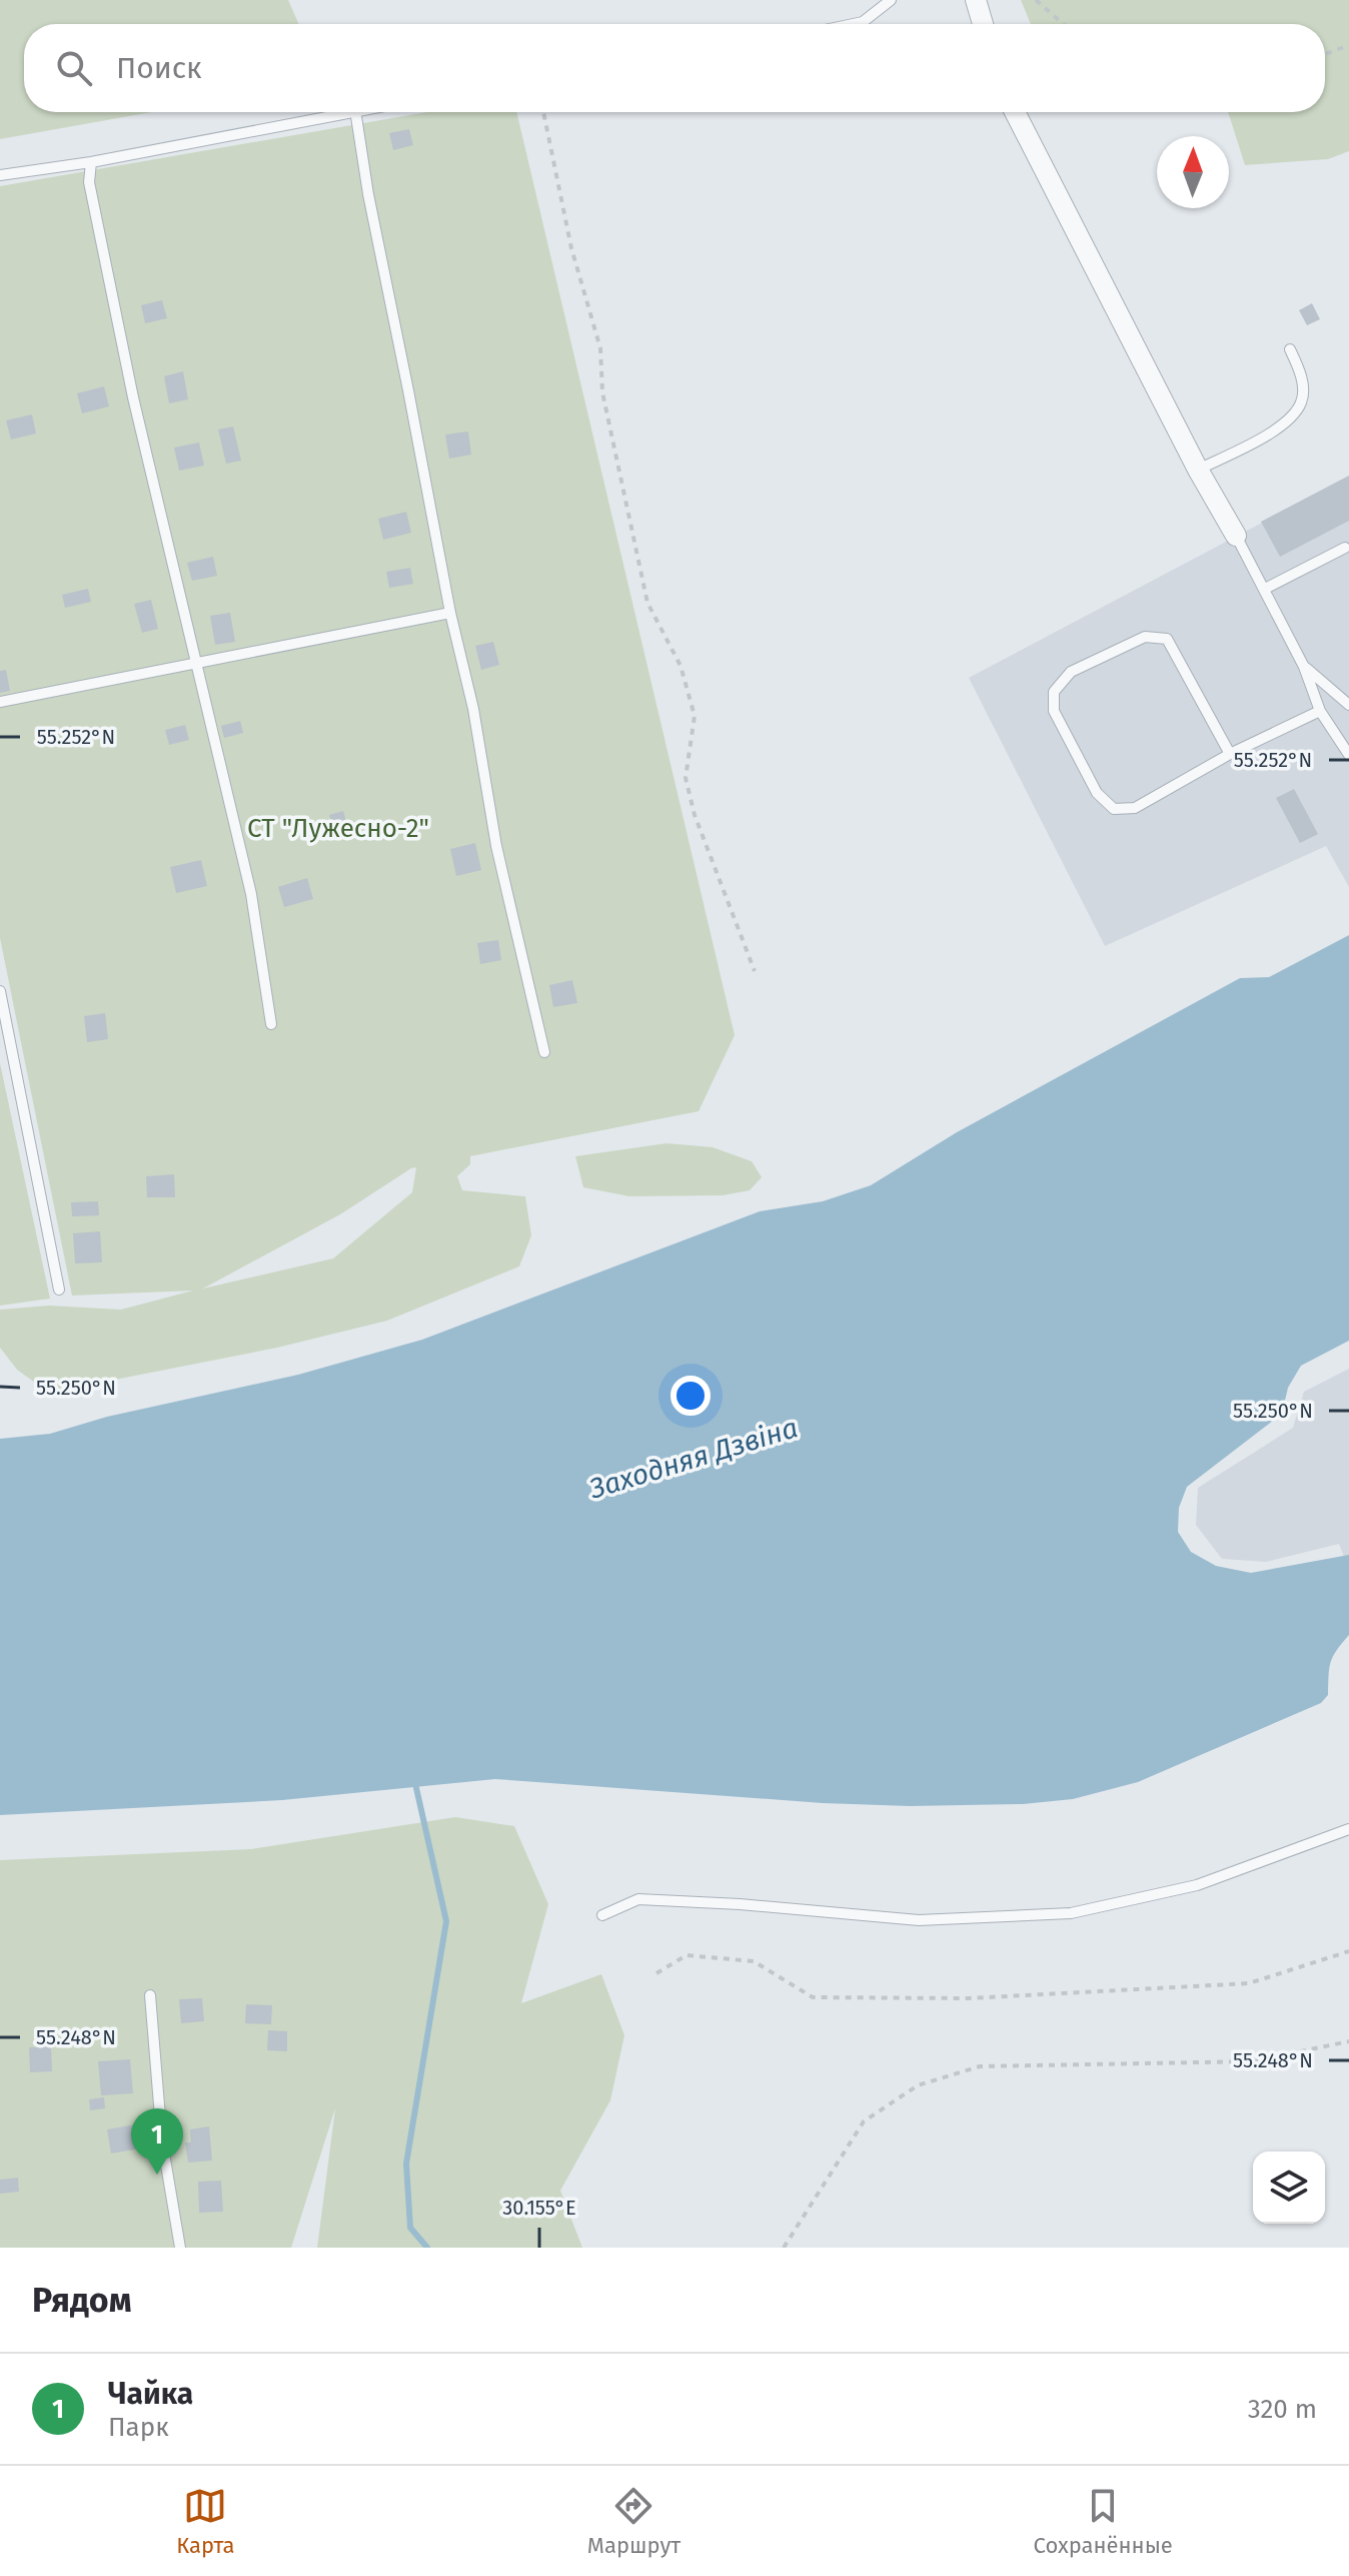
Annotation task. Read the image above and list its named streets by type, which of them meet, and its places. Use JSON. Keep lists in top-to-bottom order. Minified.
{"water":["Заходняя Дзвіна"],"parks":["СТ \"Лужесно-2\""],"north":"top","page":{"search":"Поиск","pins":"1","heading":"Рядом","list":[{"mark":"1","name":"Чайка","note":"Парк","value":"320 m"}],"nav":["Карта","Маршрут","Сохранённые"]},"coordinates":["55.252°N","55.250°N","55.248°N","30.155°E"]}
